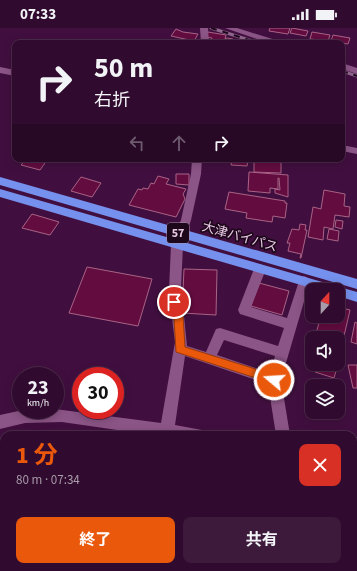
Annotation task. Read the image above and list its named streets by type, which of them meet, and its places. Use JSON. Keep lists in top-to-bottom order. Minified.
{"streets":{"highway":["57","大津バイパス"]},"north":"top","page":{"status":"07:33","turn":["50 m","右折"],"speed":"23 km/h","limit":"30","heading":["1 分","80 m · 07:34"],"buttons":["終了","共有"]}}
